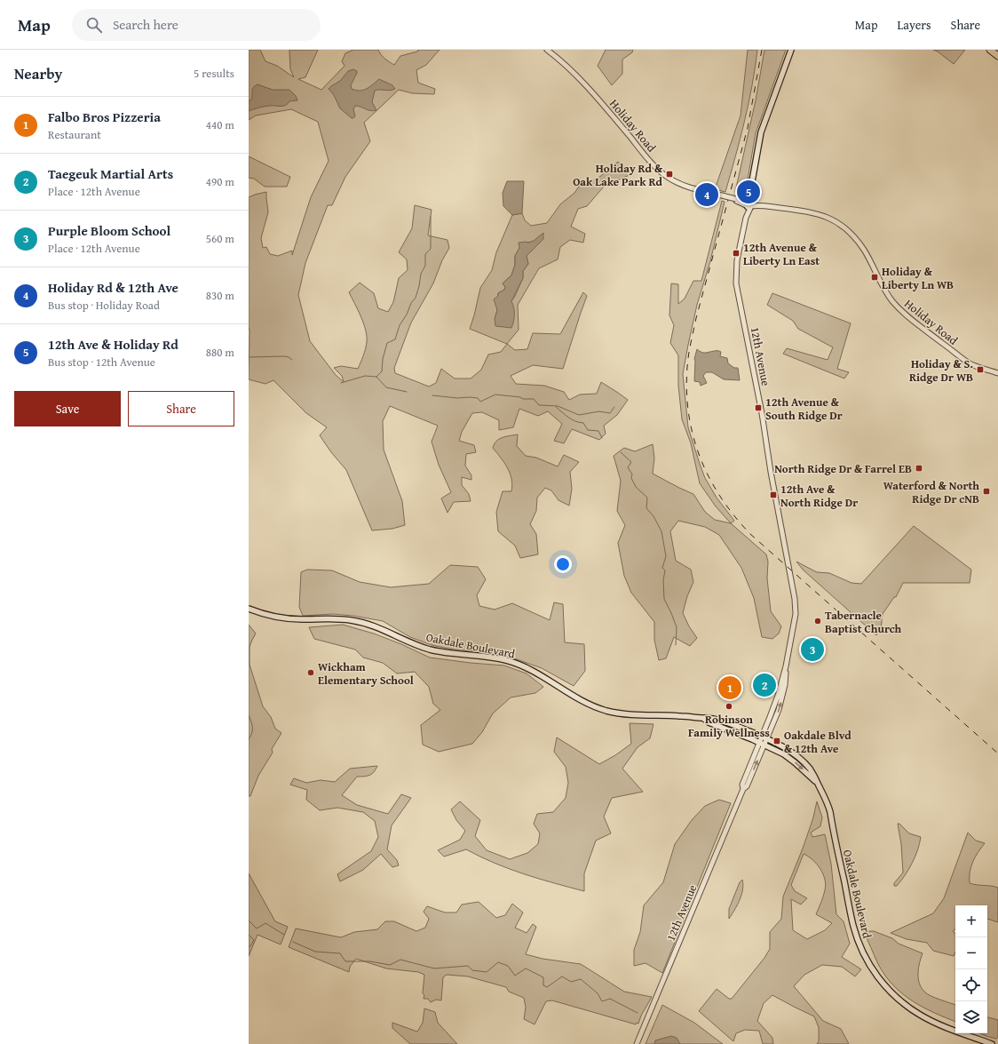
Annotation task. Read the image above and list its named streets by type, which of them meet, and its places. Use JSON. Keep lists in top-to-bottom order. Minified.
{"streets":{"main road":["12th Avenue","Oakdale Boulevard"],"street":["Holiday Road"]},"crossings":[["Holiday Road","12th Avenue"],["12th Avenue","Oakdale Boulevard"]],"places":{"transit":["Holiday Rd & Oak Lake Park Rd","12th Avenue & Liberty Ln East","Holiday & Liberty Ln WB","Holiday & S. Ridge Dr WB","12th Avenue & South Ridge Dr","North Ridge Dr & Farrel EB","Waterford & North Ridge Dr cNB","12th Ave & North Ridge Dr","Oakdale Blvd & 12th Ave"],"other":["Tabernacle Baptist Church","Wickham Elementary School","Robinson Family Wellness"]},"page":{"header":"Map","search":"Search here","nav":["Map","Layers","Share"],"heading":["Nearby","5 results"],"list":[{"mark":"1","name":"Falbo Bros Pizzeria","note":"Restaurant","value":"440 m"},{"mark":"2","name":"Taegeuk Martial Arts","note":"Place · 12th Avenue","value":"490 m"},{"mark":"3","name":"Purple Bloom School","note":"Place · 12th Avenue","value":"560 m"},{"mark":"4","name":"Holiday Rd & 12th Ave","note":"Bus stop · Holiday Road","value":"830 m"},{"mark":"5","name":"12th Ave & Holiday Rd","note":"Bus stop · 12th Avenue","value":"880 m"}],"pins":["5","4","3","2","1"],"buttons":["Save","Share"],"map_buttons":["+","−"]}}
